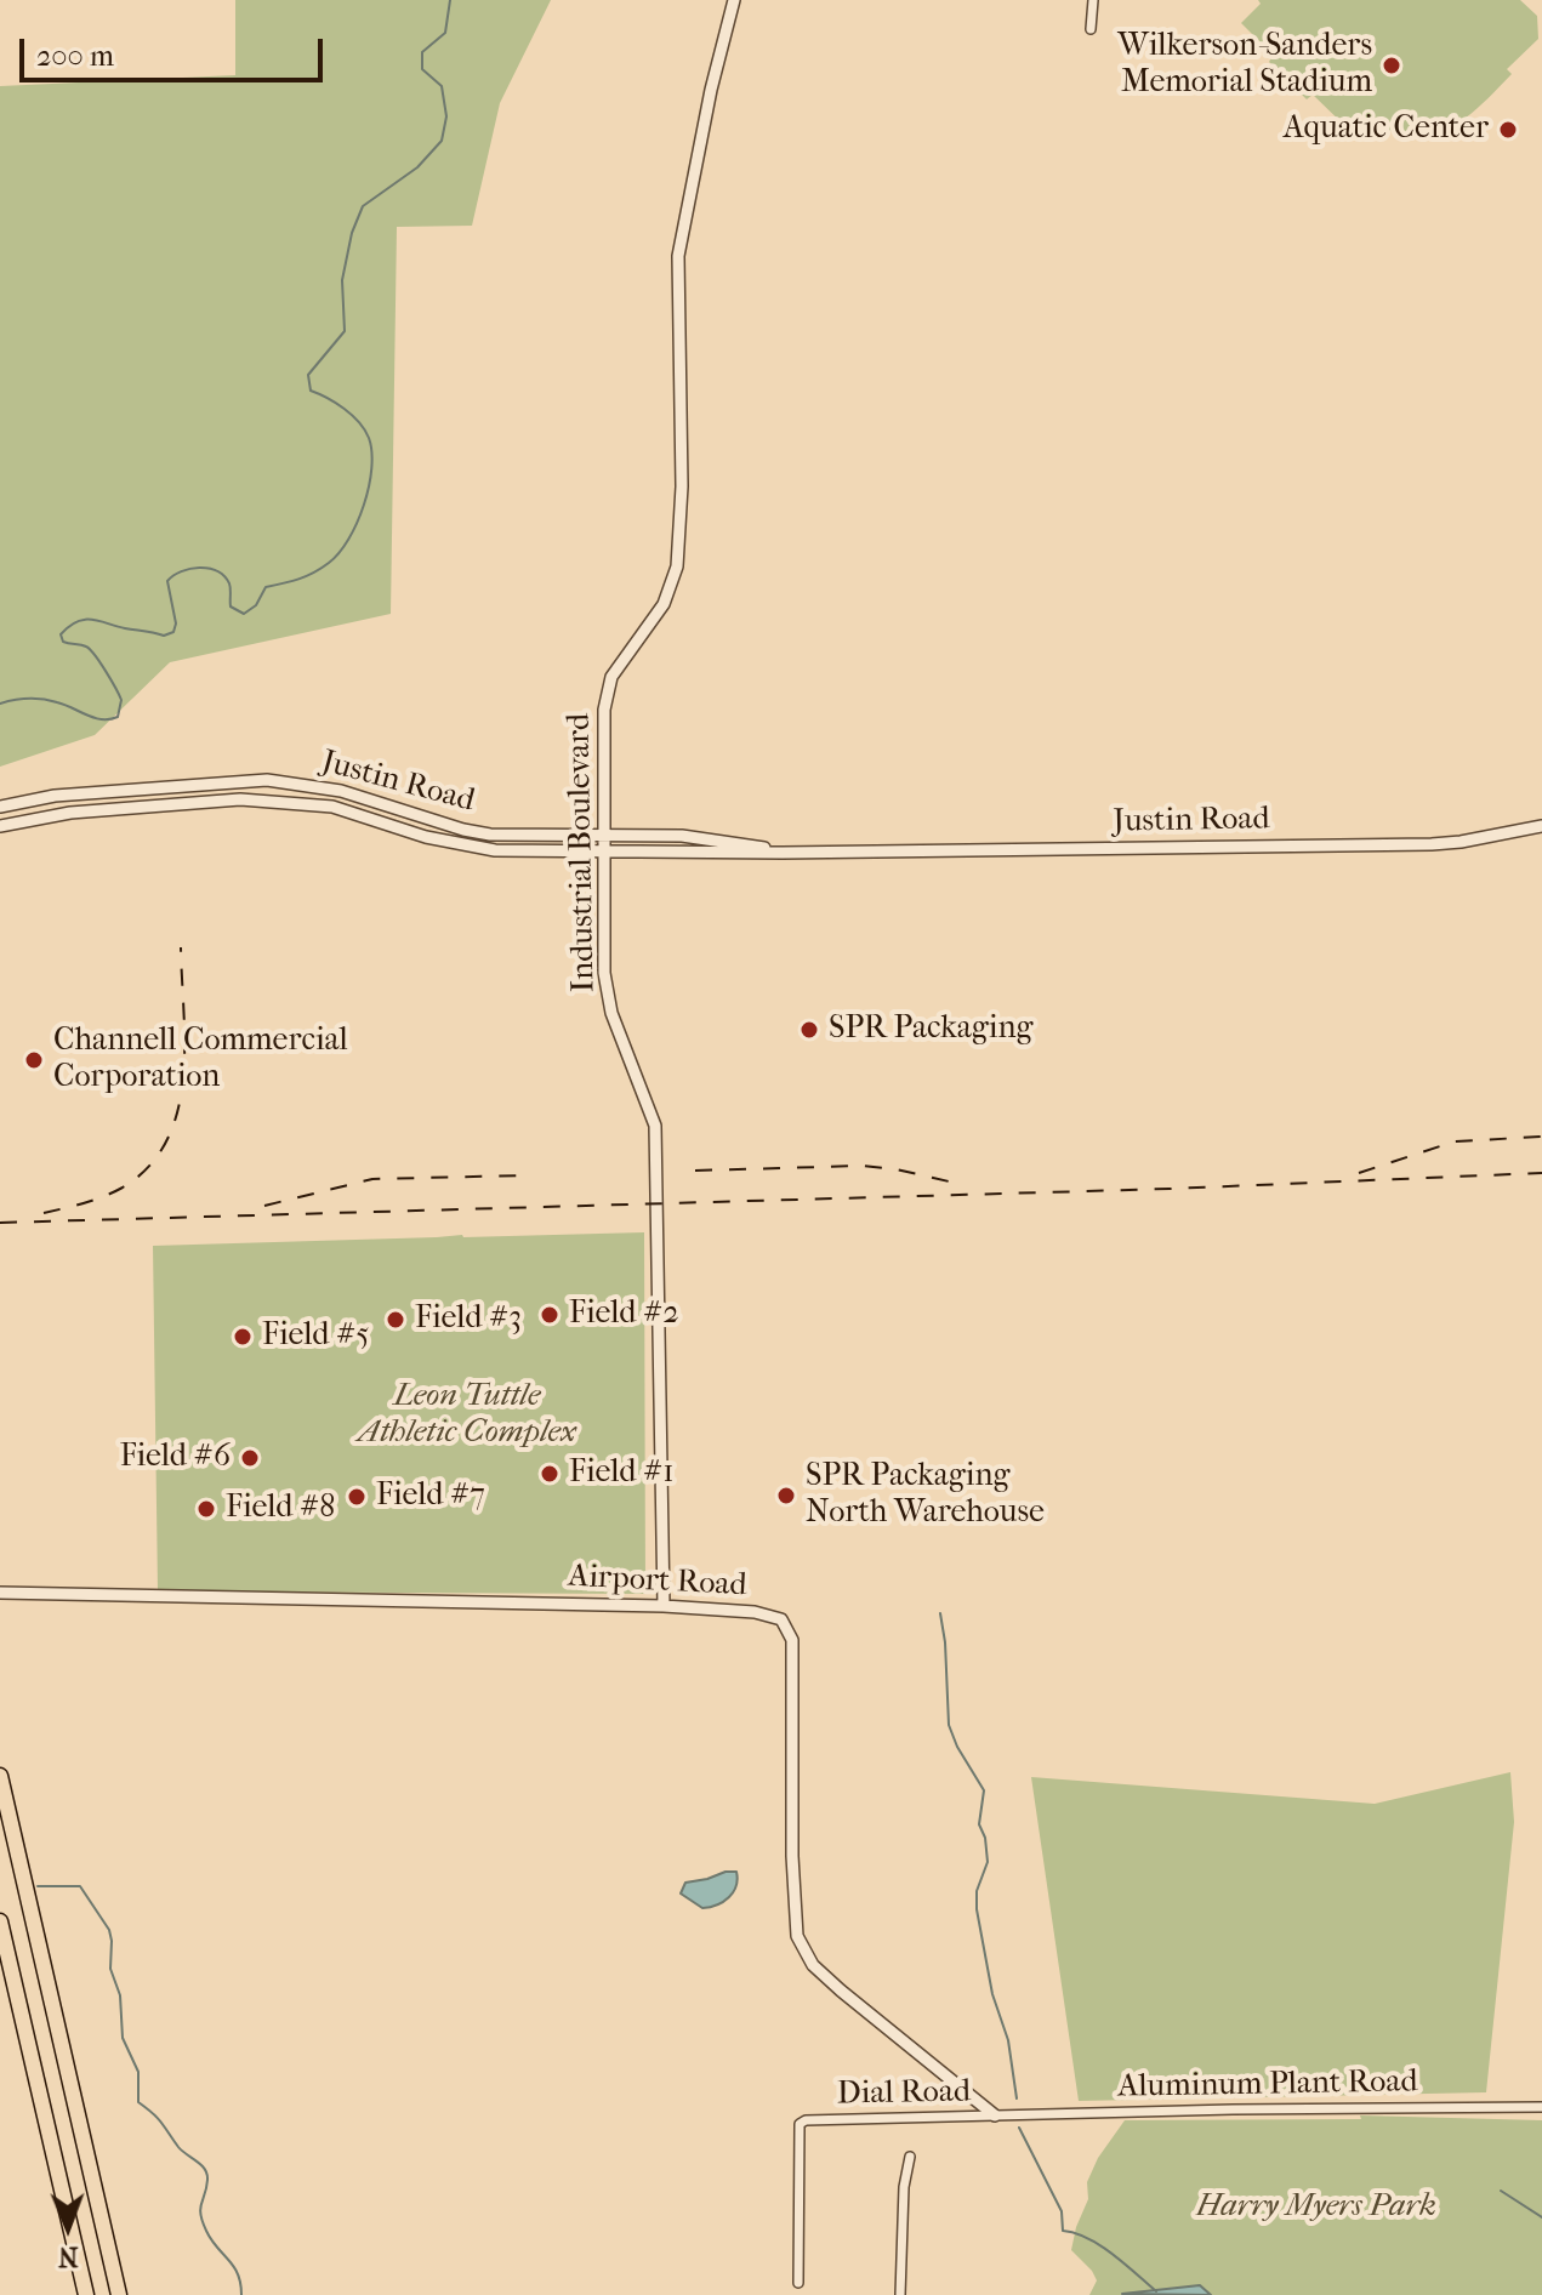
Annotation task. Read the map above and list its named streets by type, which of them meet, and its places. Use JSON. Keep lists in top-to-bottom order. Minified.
{"streets":{"street":["Justin Road","Industrial Boulevard","Airport Road","Aluminum Plant Road","Dial Road"]},"crossings":[["Justin Road","Industrial Boulevard"],["Industrial Boulevard","Airport Road"],["Airport Road","Aluminum Plant Road"],["Airport Road","Dial Road"],["Aluminum Plant Road","Dial Road"]],"parks":["Leon Tuttle Athletic Complex","Harry Myers Park"],"places":["Wilkerson-Sanders Memorial Stadium","Aquatic Center","SPR Packaging","Channell Commercial Corporation","Field #2","Field #3","Field #5","Field #6","Field #1","SPR Packaging North Warehouse","Field #7","Field #8"],"scale_bar":"200 m","north":"bottom"}
